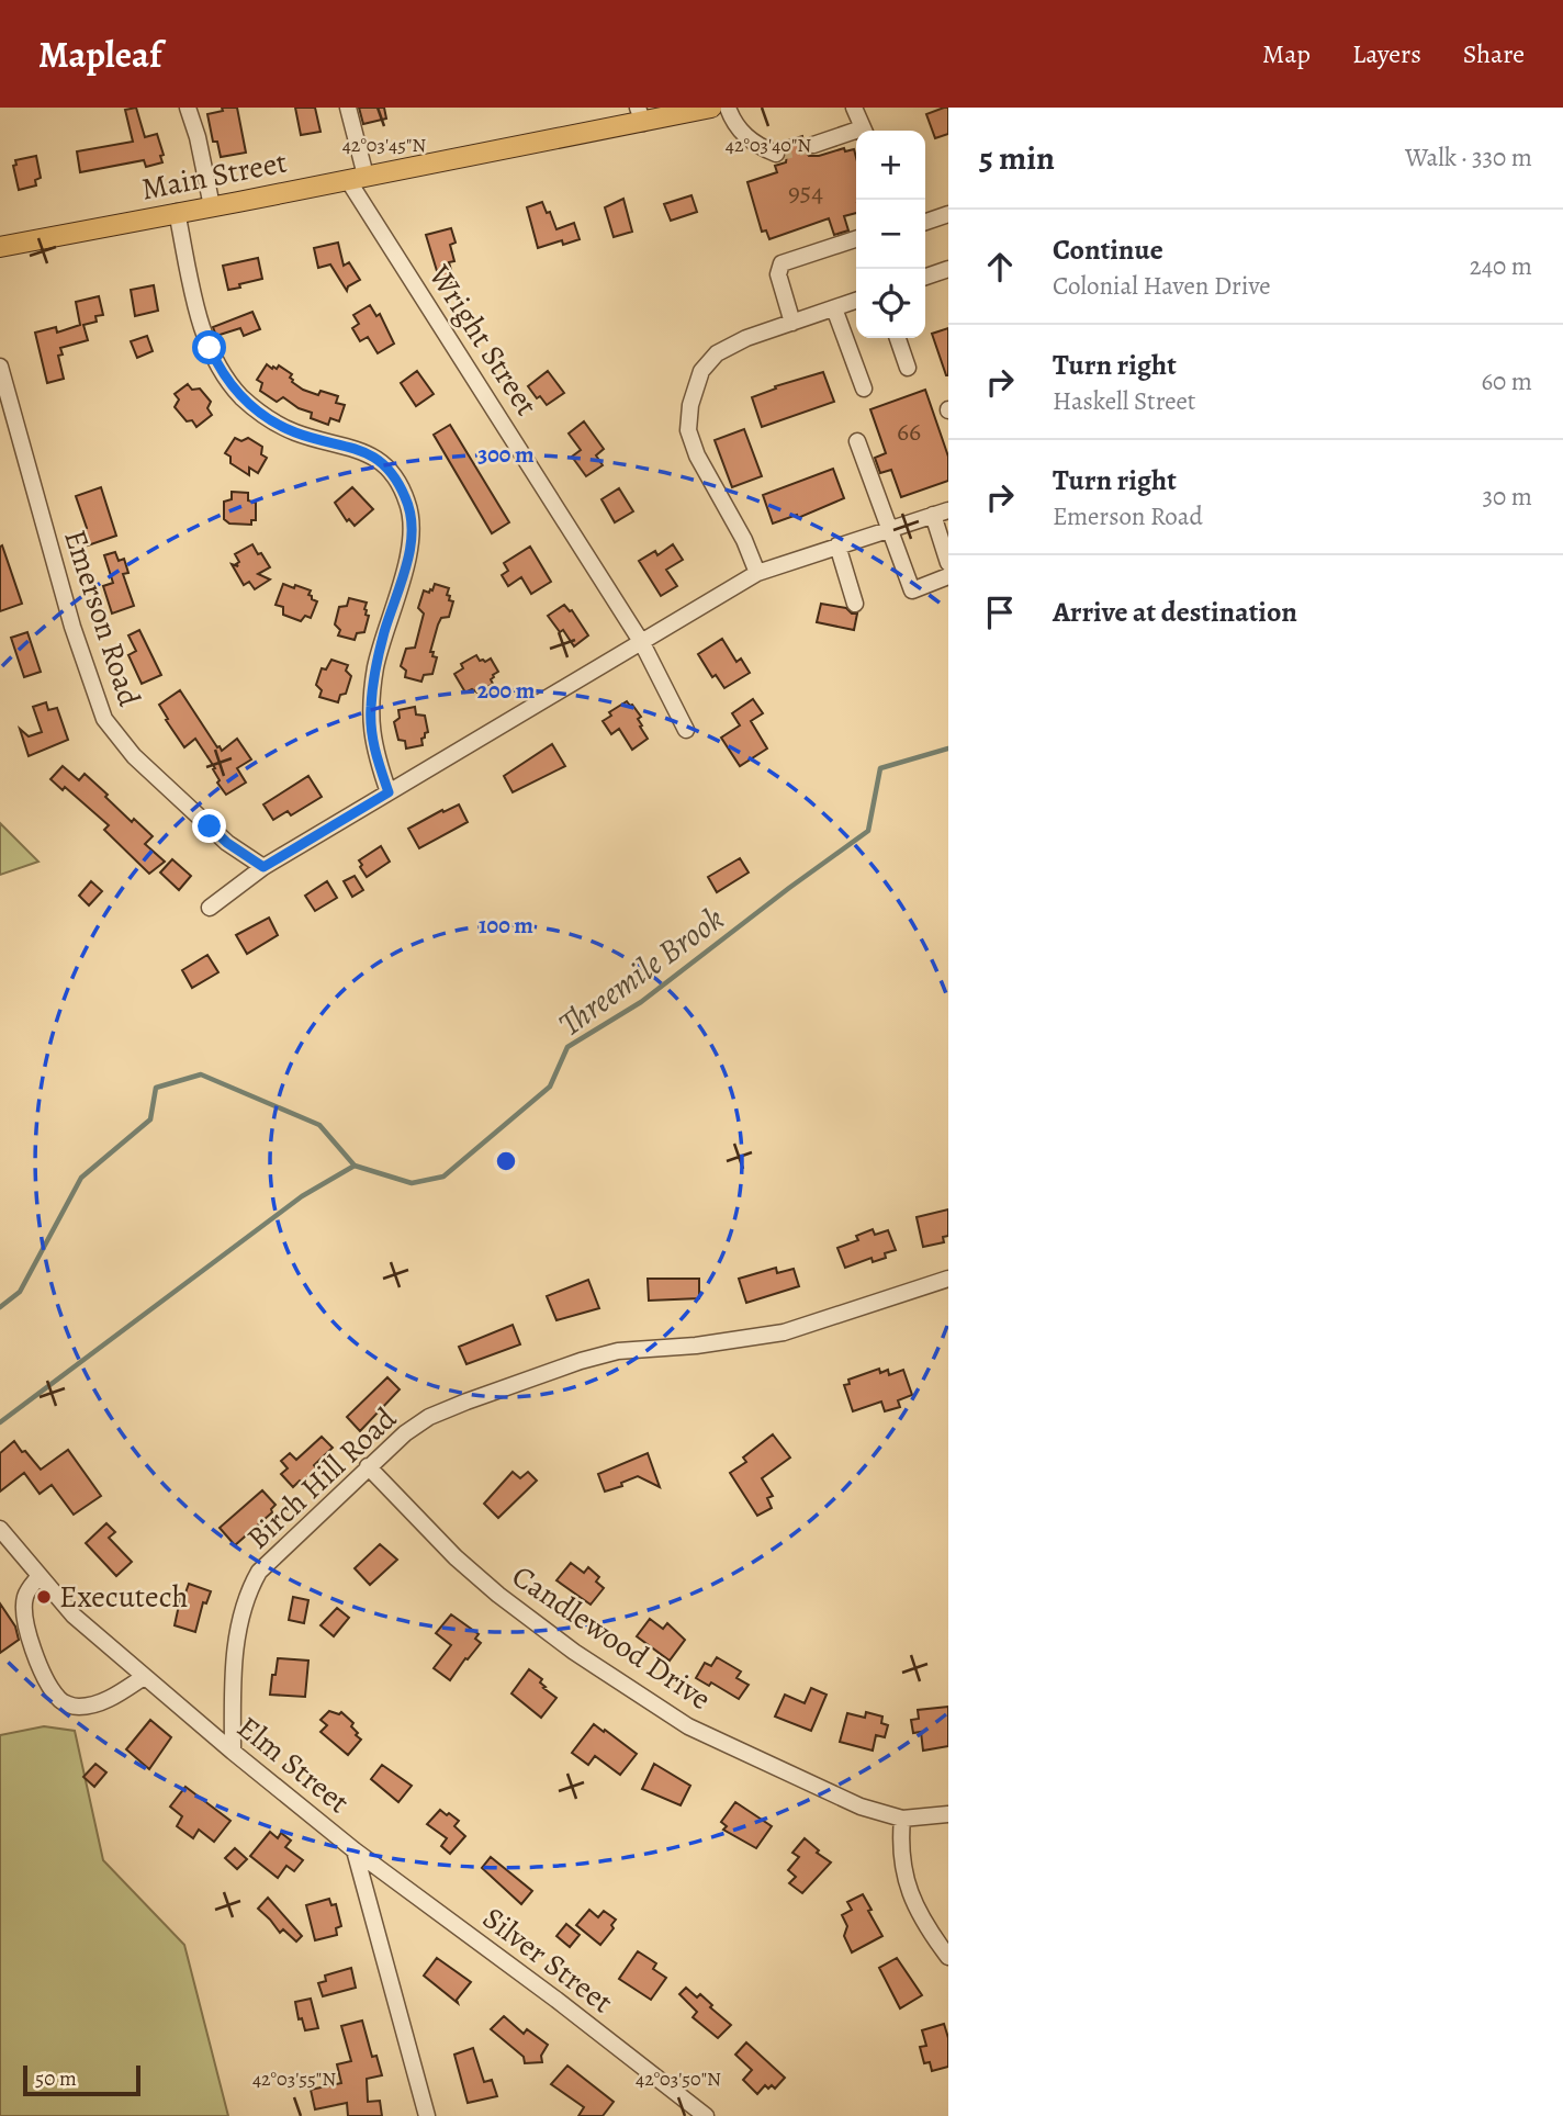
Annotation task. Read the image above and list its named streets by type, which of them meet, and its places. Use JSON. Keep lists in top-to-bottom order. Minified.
{"streets":{"main road":["Main Street"],"street":["Wright Street","Emerson Road","Birch Hill Road","Candlewood Drive","Elm Street","Silver Street"]},"crossings":[["Main Street","Wright Street"],["Birch Hill Road","Candlewood Drive"],["Birch Hill Road","Elm Street"],["Elm Street","Silver Street"]],"water":["Threemile Brook"],"places":["Executech"],"house_numbers":["954","66"],"scale_bar":"50 m","page":{"header":"Mapleaf","nav":["Map","Layers","Share"],"heading":["5 min","Walk · 330 m"],"map_buttons":["+","−"],"list":[["Continue","Colonial Haven Drive","240 m"],["Turn right","Haskell Street","60 m"],["Turn right","Emerson Road","30 m"],"Arrive at destination"],"scale":"50 m"},"coordinates":["42°03'45\"N","42°03'40\"N","42°03'55\"N","42°03'50\"N"],"rings":["300 m","200 m","100 m"]}
